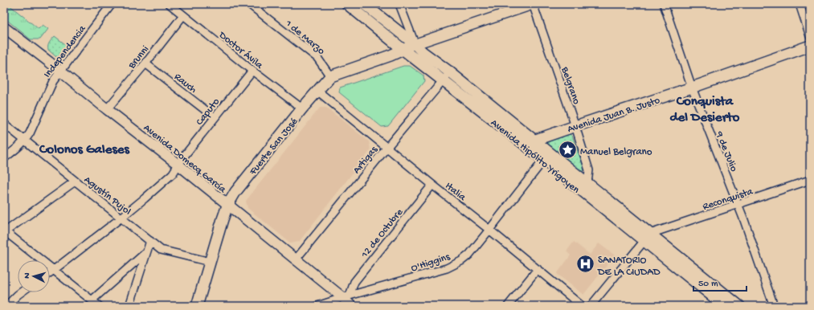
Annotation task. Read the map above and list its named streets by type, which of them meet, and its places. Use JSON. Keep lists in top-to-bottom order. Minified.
{"streets":{"main road":["Avenida Juan B. Justo","Fuerte San José","Avenida Hipólito Yrigoyen"],"street":["1 de Marzo","Doctor Ávila","Independencia","Brunni","Rauch","Belgrano","Caputo","9 de Julio","Avenida Domecq García","Artigas","Italia","Agustín Pujol","Reconquista","12 de Octubre","O'Higgins"]},"crossings":[["1 de Marzo","Fuerte San José"],["Doctor Ávila","Brunni"],["Doctor Ávila","Caputo"],["Doctor Ávila","Fuerte San José"],["Independencia","Avenida Domecq García"],["Independencia","Agustín Pujol"],["Brunni","Rauch"],["Brunni","Avenida Domecq García"],["Rauch","Caputo"],["Belgrano","Avenida Juan B. Justo"],["Belgrano","Avenida Hipólito Yrigoyen"],["Caputo","Avenida Domecq García"],["Caputo","Agustín Pujol"],["Avenida Juan B. Justo","9 de Julio"],["Avenida Juan B. Justo","Avenida Hipólito Yrigoyen"],["Fuerte San José","Avenida Hipólito Yrigoyen"],["Fuerte San José","Avenida Domecq García"],["Fuerte San José","Italia"],["Fuerte San José","Agustín Pujol"],["9 de Julio","Reconquista"],["Avenida Hipólito Yrigoyen","Artigas"],["Avenida Hipólito Yrigoyen","Reconquista"],["Avenida Hipólito Yrigoyen","O'Higgins"],["Avenida Domecq García","Artigas"],["Avenida Domecq García","12 de Octubre"],["Avenida Domecq García","O'Higgins"],["Artigas","Italia"],["Italia","12 de Octubre"],["Italia","O'Higgins"],["12 de Octubre","O'Higgins"]],"districts":["Conquista del Desierto","Colonos Galeses"],"places":{"place":["Manuel Belgrano"],"hospital":["SANATORIO DE LA CIUDAD"]},"scale_bar":"50 m","north":"left"}
